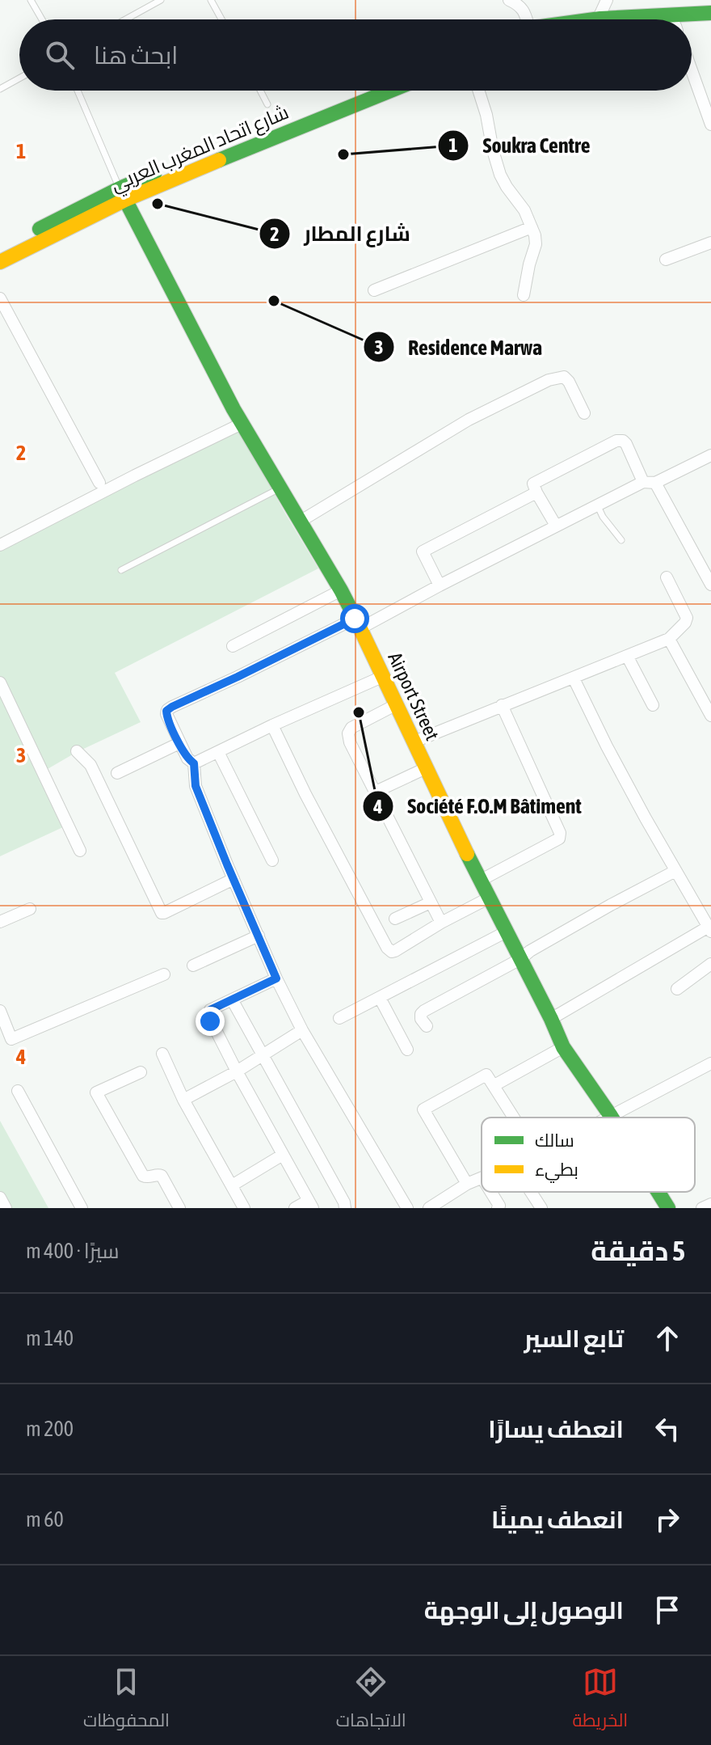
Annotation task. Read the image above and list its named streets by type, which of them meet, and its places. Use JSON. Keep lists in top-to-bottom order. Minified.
{"streets":{"main road":["شارع اتحاد المغرب العربي","Airport Street"]},"crossings":[["شارع اتحاد المغرب العربي","Airport Street"]],"places":["Soukra Centre","شارع المطار","Residence Marwa","Société F.O.M Bâtiment"],"legend":["سالك","بطيء"],"page":{"search":"ابحث هنا","heading":["5 دقيقة","سيرًا · 400 m"],"list":[["تابع السير","140 m"],["انعطف يسارًا","200 m"],["انعطف يمينًا","60 m"],"الوصول إلى الوجهة"],"nav":["الخريطة","الاتجاهات","المحفوظات"]},"grid":{"rows":["1","2","3","4"]}}
